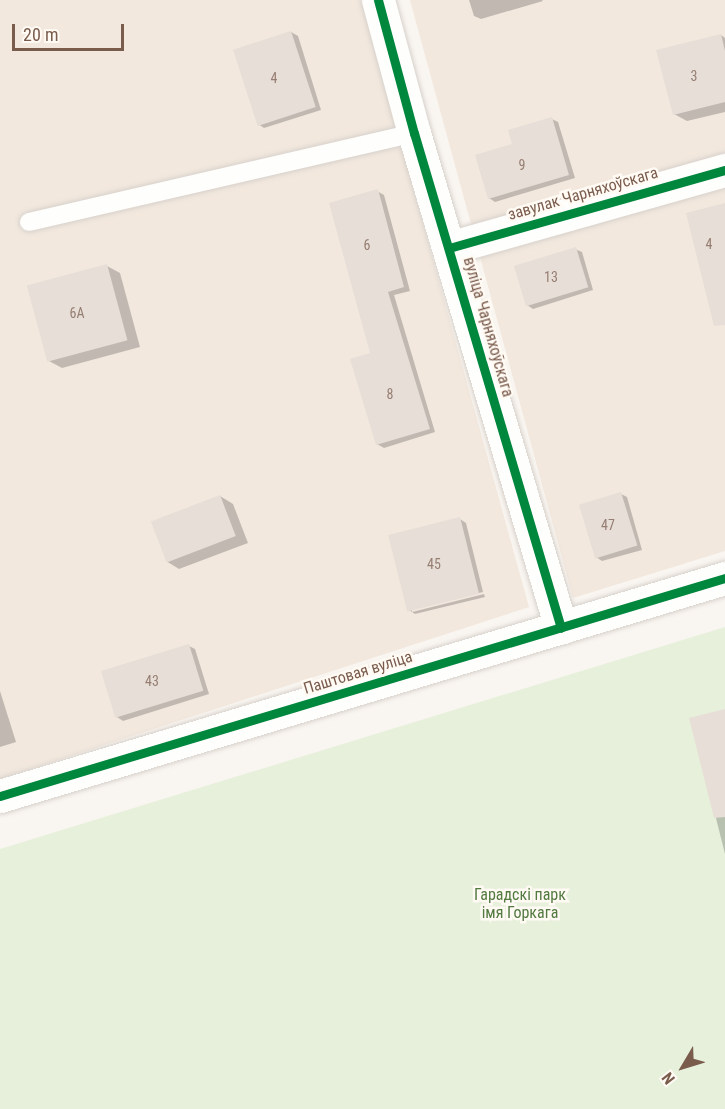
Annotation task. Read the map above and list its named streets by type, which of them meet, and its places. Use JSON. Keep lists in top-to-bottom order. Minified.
{"streets":{"street":["завулак Чарняхоўскага","вуліца Чарняхоўскага","Паштовая вуліца"]},"crossings":[["завулак Чарняхоўскага","вуліца Чарняхоўскага"],["вуліца Чарняхоўскага","Паштовая вуліца"]],"parks":["Гарадскі парк імя Горкага"],"house_numbers":["3","4","9","4","6","13","6А","8","47","45","43"],"scale_bar":"20 m","north":"bottom left"}
